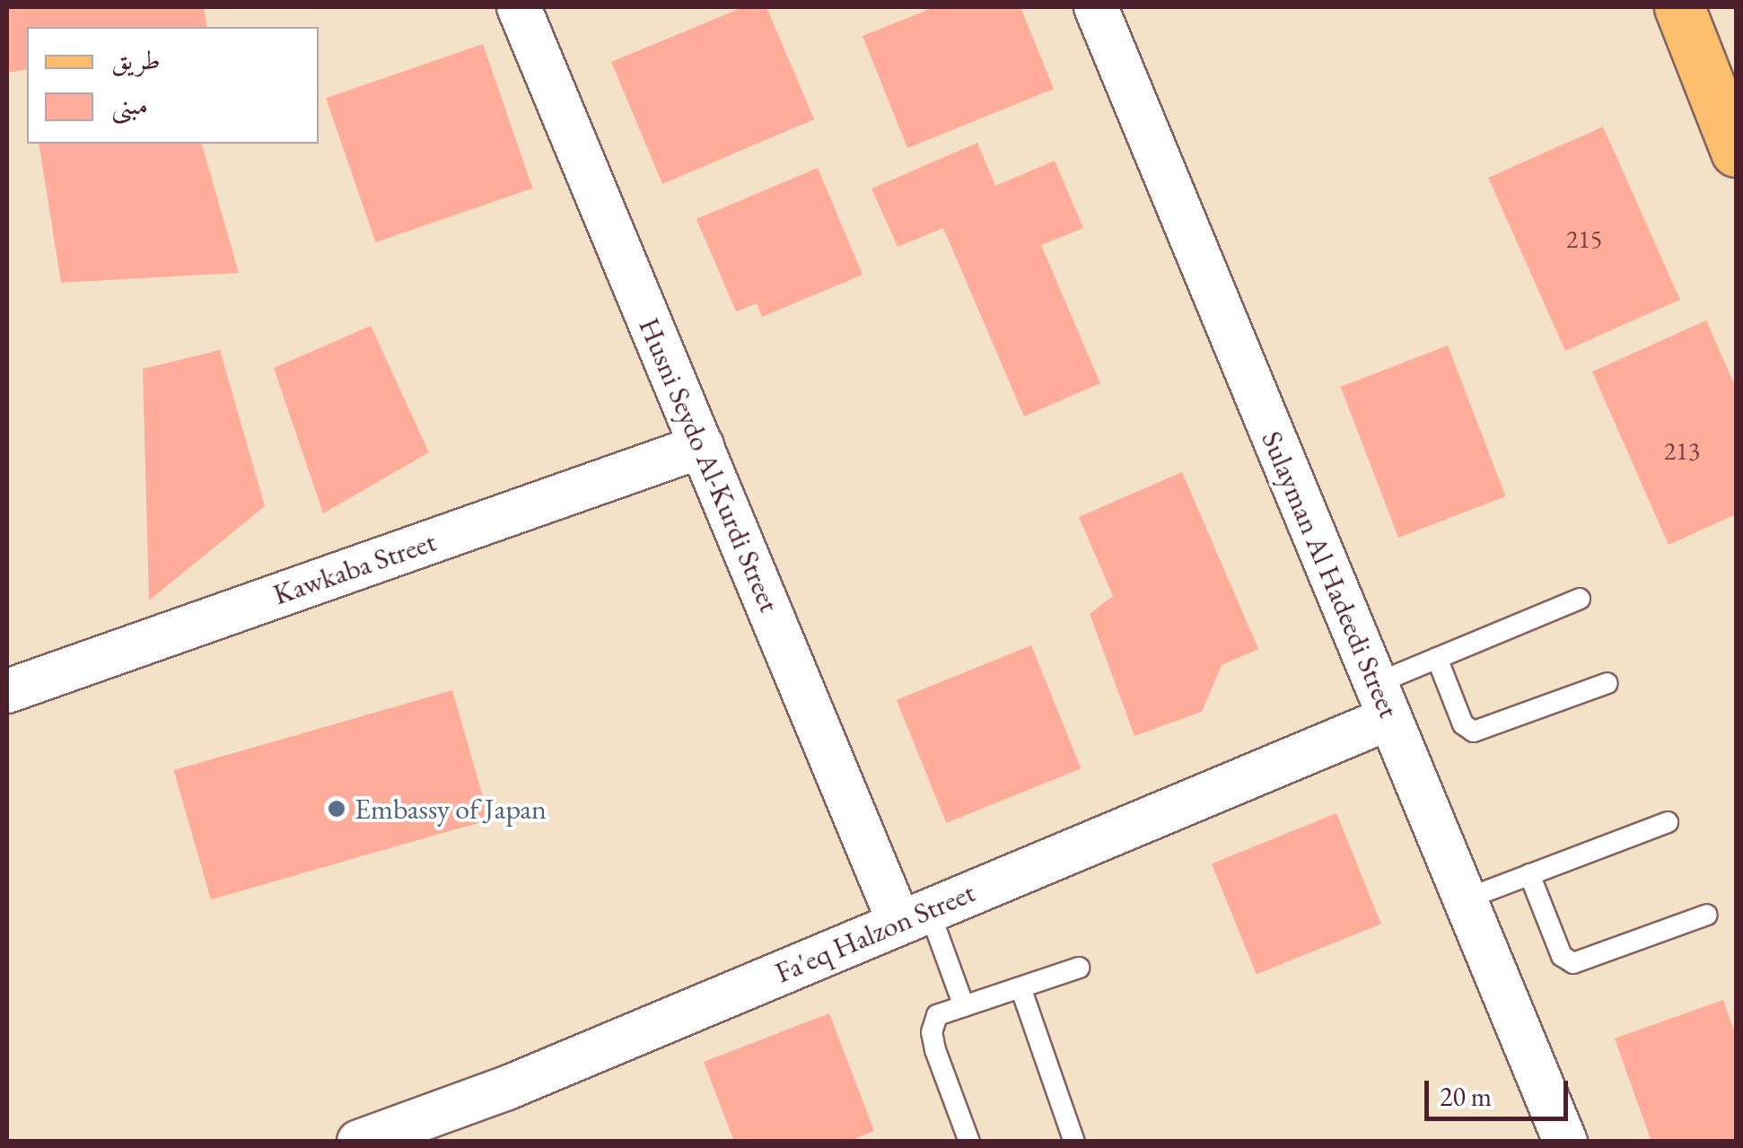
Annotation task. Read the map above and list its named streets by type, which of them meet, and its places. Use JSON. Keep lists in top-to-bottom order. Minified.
{"streets":{"street":["Husni Seydo Al-Kurdi Street","Kawkaba Street","Sulayman Al Hadeedi Street","Fa'eq Halzon Street"]},"crossings":[["Husni Seydo Al-Kurdi Street","Kawkaba Street"],["Husni Seydo Al-Kurdi Street","Fa'eq Halzon Street"],["Sulayman Al Hadeedi Street","Fa'eq Halzon Street"]],"places":["Embassy of Japan"],"house_numbers":["215","213"],"legend":["طريق","مبنى"],"scale_bar":"20 m"}
